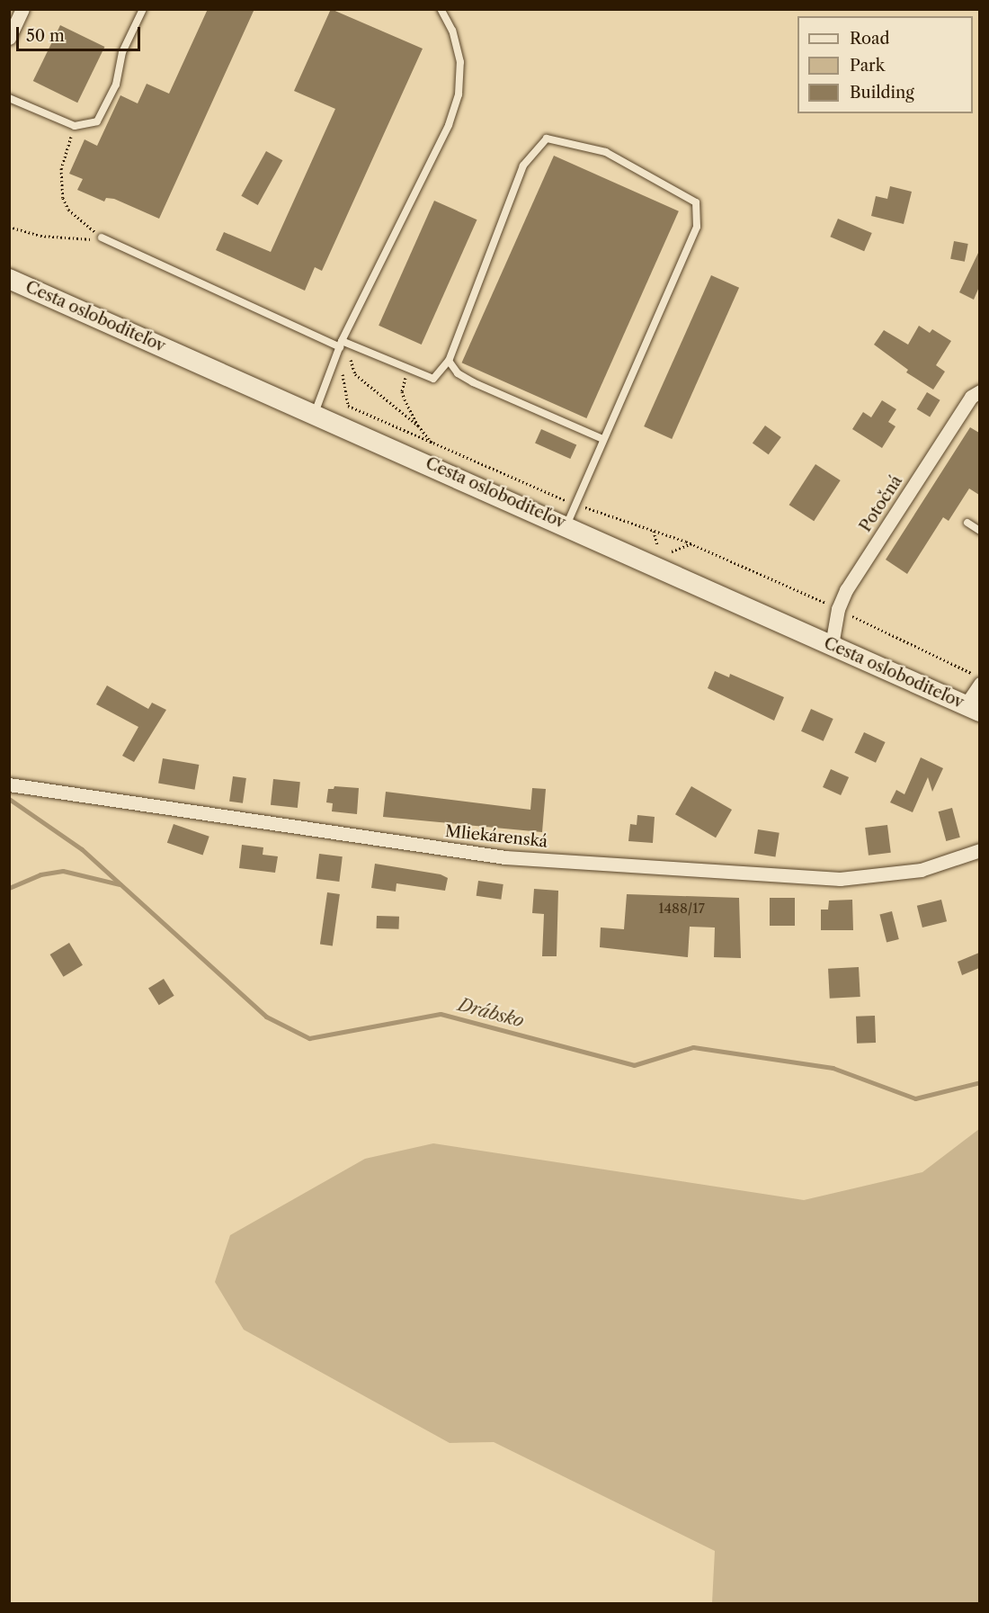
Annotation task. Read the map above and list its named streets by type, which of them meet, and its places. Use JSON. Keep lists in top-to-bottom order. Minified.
{"streets":{"main road":["Cesta osloboditeľov"],"street":["Potočná","Mliekárenská"]},"crossings":[["Cesta osloboditeľov","Potočná"]],"water":["Drábsko"],"house_numbers":["1488/17"],"legend":["Road","Park","Building"],"scale_bar":"50 m"}
